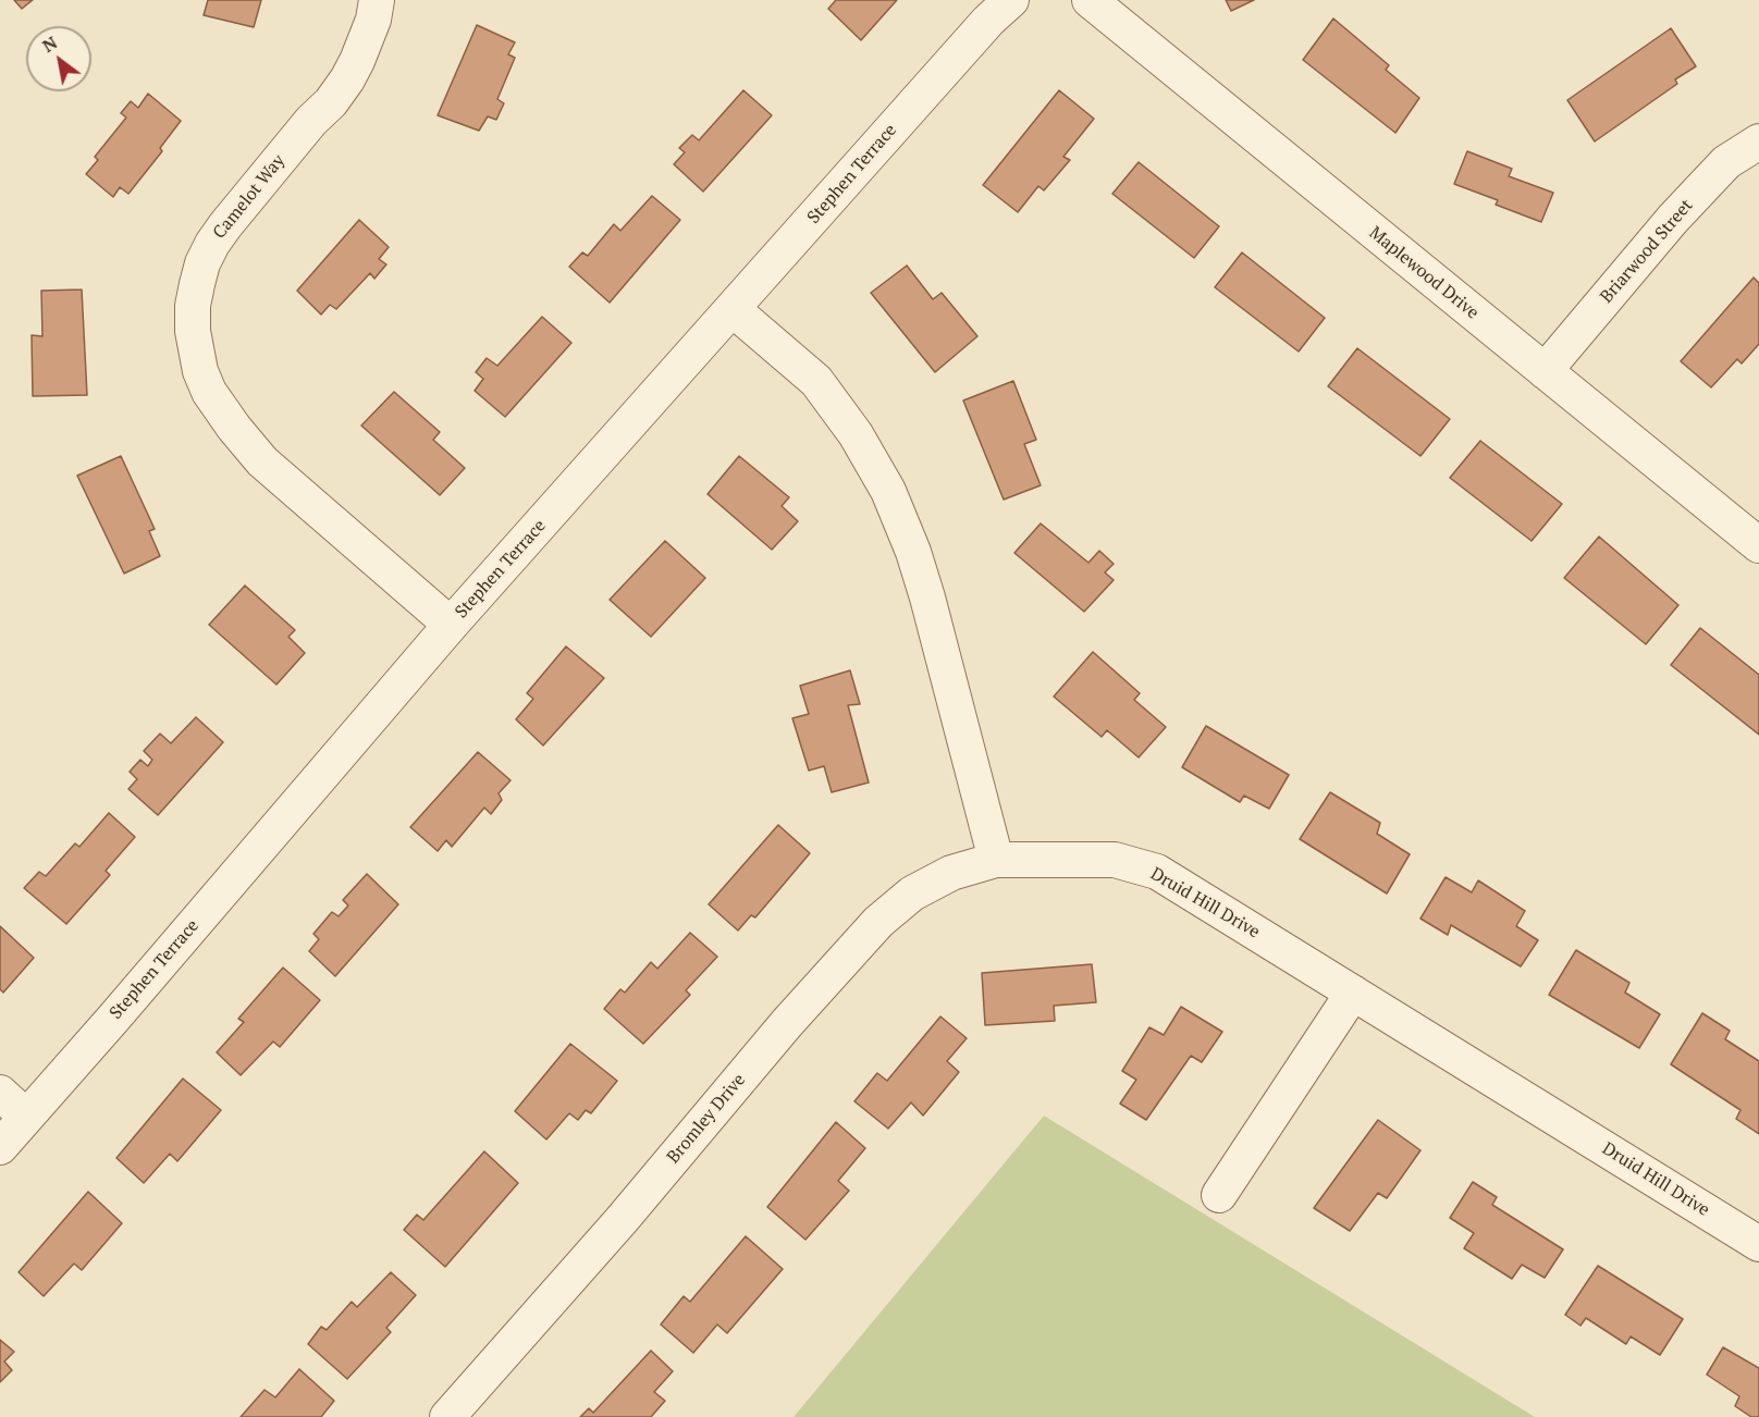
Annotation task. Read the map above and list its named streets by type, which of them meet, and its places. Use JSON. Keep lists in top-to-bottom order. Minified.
{"streets":{"street":["Stephen Terrace","Camelot Way","Briarwood Street","Maplewood Drive","Druid Hill Drive","Bromley Drive"]},"crossings":[["Stephen Terrace","Camelot Way"],["Briarwood Street","Maplewood Drive"],["Druid Hill Drive","Bromley Drive"]],"north":"top left"}
